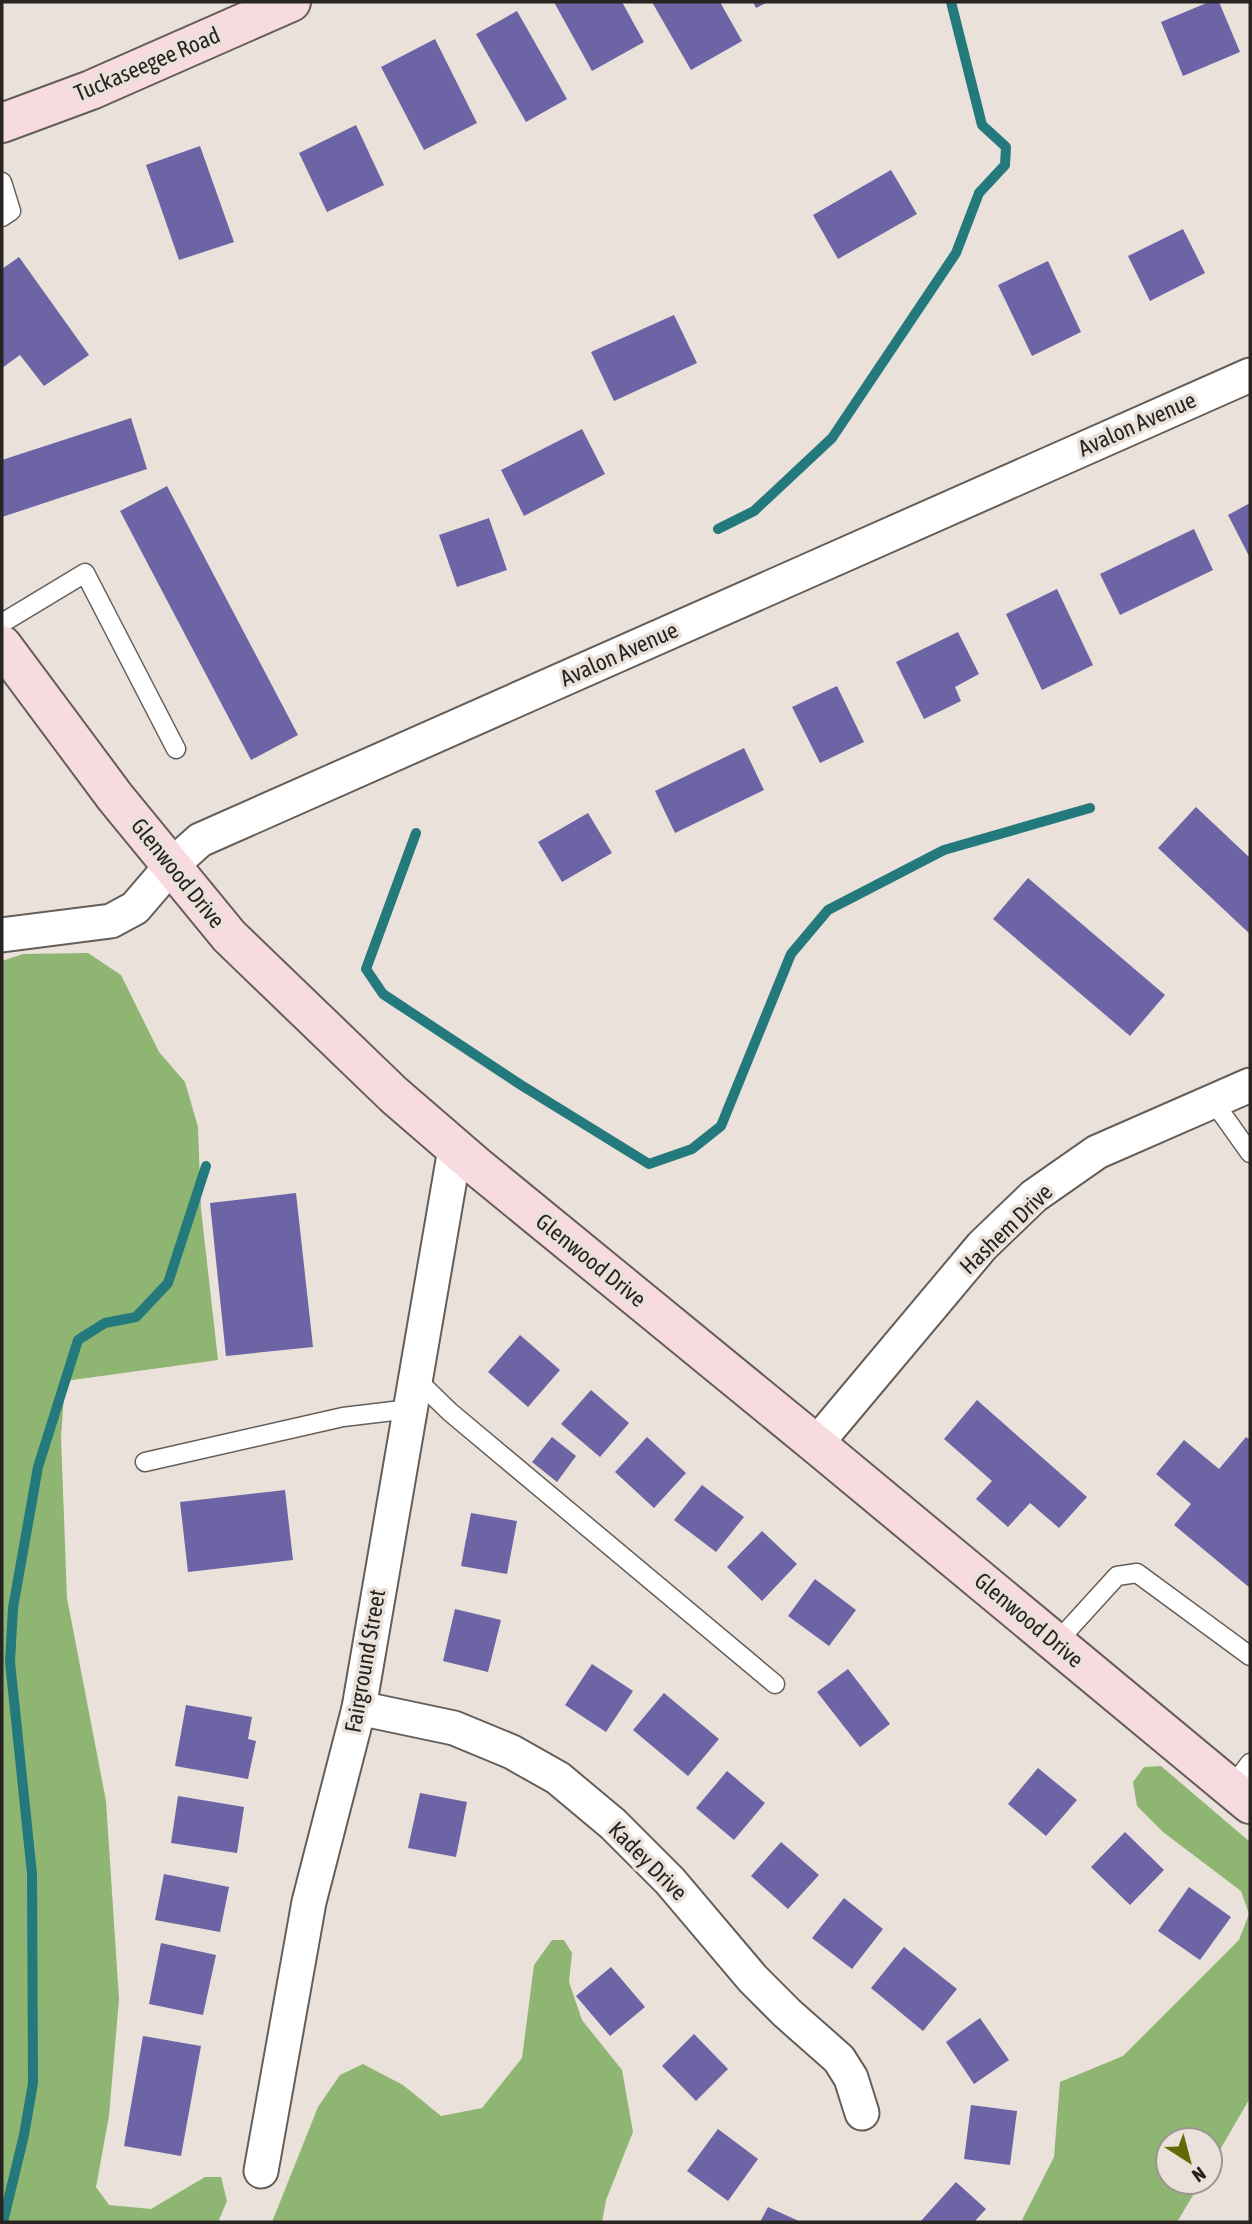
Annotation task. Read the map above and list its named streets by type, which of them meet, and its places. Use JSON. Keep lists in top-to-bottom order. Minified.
{"streets":{"street":["Tuckaseegee Road","Avalon Avenue","Glenwood Drive","Hashem Drive","Fairground Street","Kadey Drive"]},"crossings":[["Avalon Avenue","Glenwood Drive"],["Glenwood Drive","Hashem Drive"],["Glenwood Drive","Fairground Street"],["Fairground Street","Kadey Drive"]],"north":"bottom right"}
